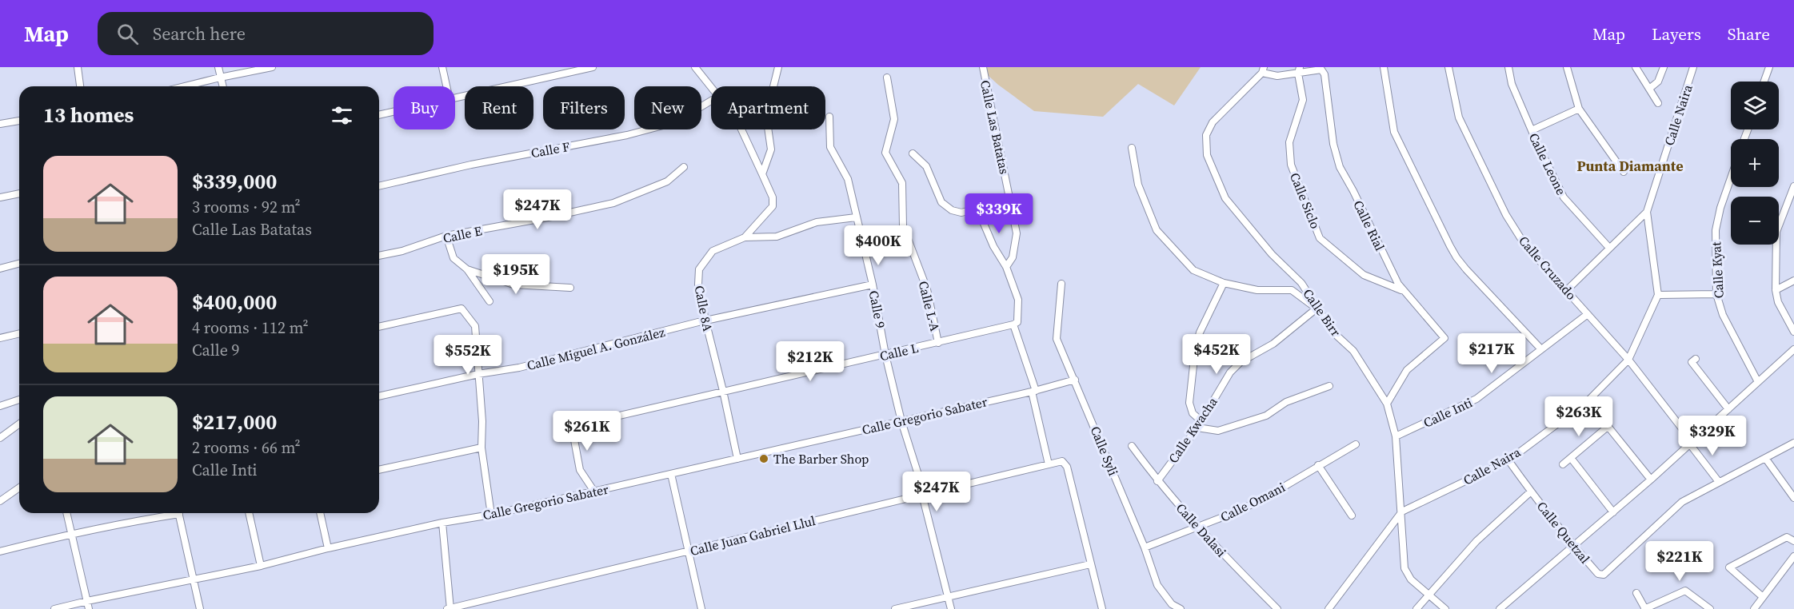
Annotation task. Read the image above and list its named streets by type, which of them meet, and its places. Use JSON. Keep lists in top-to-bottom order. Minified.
{"streets":{"street":["Calle Naira","Calle Las Batatas","Calle F","Calle Leone","Calle Siclo","Calle Rial","Calle E","Calle Cruzado","Calle Kyat","Calle L-A","Calle 8A","Calle 9","Calle Birr","Calle Miguel A. González","Calle L","Calle Inti","Calle Gregorio Sabater","Calle Kwacha","Calle Syli","Calle Omani","Calle Dalasi","Calle Quetzal","Calle Juan Gabriel Llul"]},"crossings":[["Calle Naira","Calle Cruzado"],["Calle Naira","Calle Birr"],["Calle Naira","Calle Quetzal"],["Calle Siclo","Calle Rial"],["Calle Rial","Calle Birr"],["Calle Cruzado","Calle Inti"],["Calle Cruzado","Calle Quetzal"],["Calle L-A","Calle L"],["Calle 8A","Calle 9"],["Calle 8A","Calle Miguel A. González"],["Calle 8A","Calle L"],["Calle 8A","Calle Gregorio Sabater"],["Calle 9","Calle Miguel A. González"],["Calle 9","Calle L"],["Calle 9","Calle Gregorio Sabater"],["Calle 9","Calle Juan Gabriel Llul"],["Calle Birr","Calle Inti"],["Calle Birr","Calle Kwacha"],["Calle L","Calle Gregorio Sabater"],["Calle Gregorio Sabater","Calle Syli"],["Calle Kwacha","Calle Dalasi"],["Calle Syli","Calle Omani"],["Calle Omani","Calle Dalasi"]],"districts":["Punta Diamante"],"places":["The Barber Shop"],"page":{"header":"Map","search":"Search here","nav":["Map","Layers","Share"],"map_buttons":["+","−"],"chip":["Buy","Rent","Filters","New","Apartment"],"heading":"13 homes","list":[{"name":"$339,000","note":"3 rooms · 92 m² · Calle Las Batatas"},{"name":"$400,000","note":"4 rooms · 112 m² · Calle 9"},{"name":"$217,000","note":"2 rooms · 66 m² · Calle Inti"}],"price":["$247K","$339K","$400K","$195K","$217K","$452K","$552K","$212K","$263K","$261K","$329K","$247K","$221K"]}}
